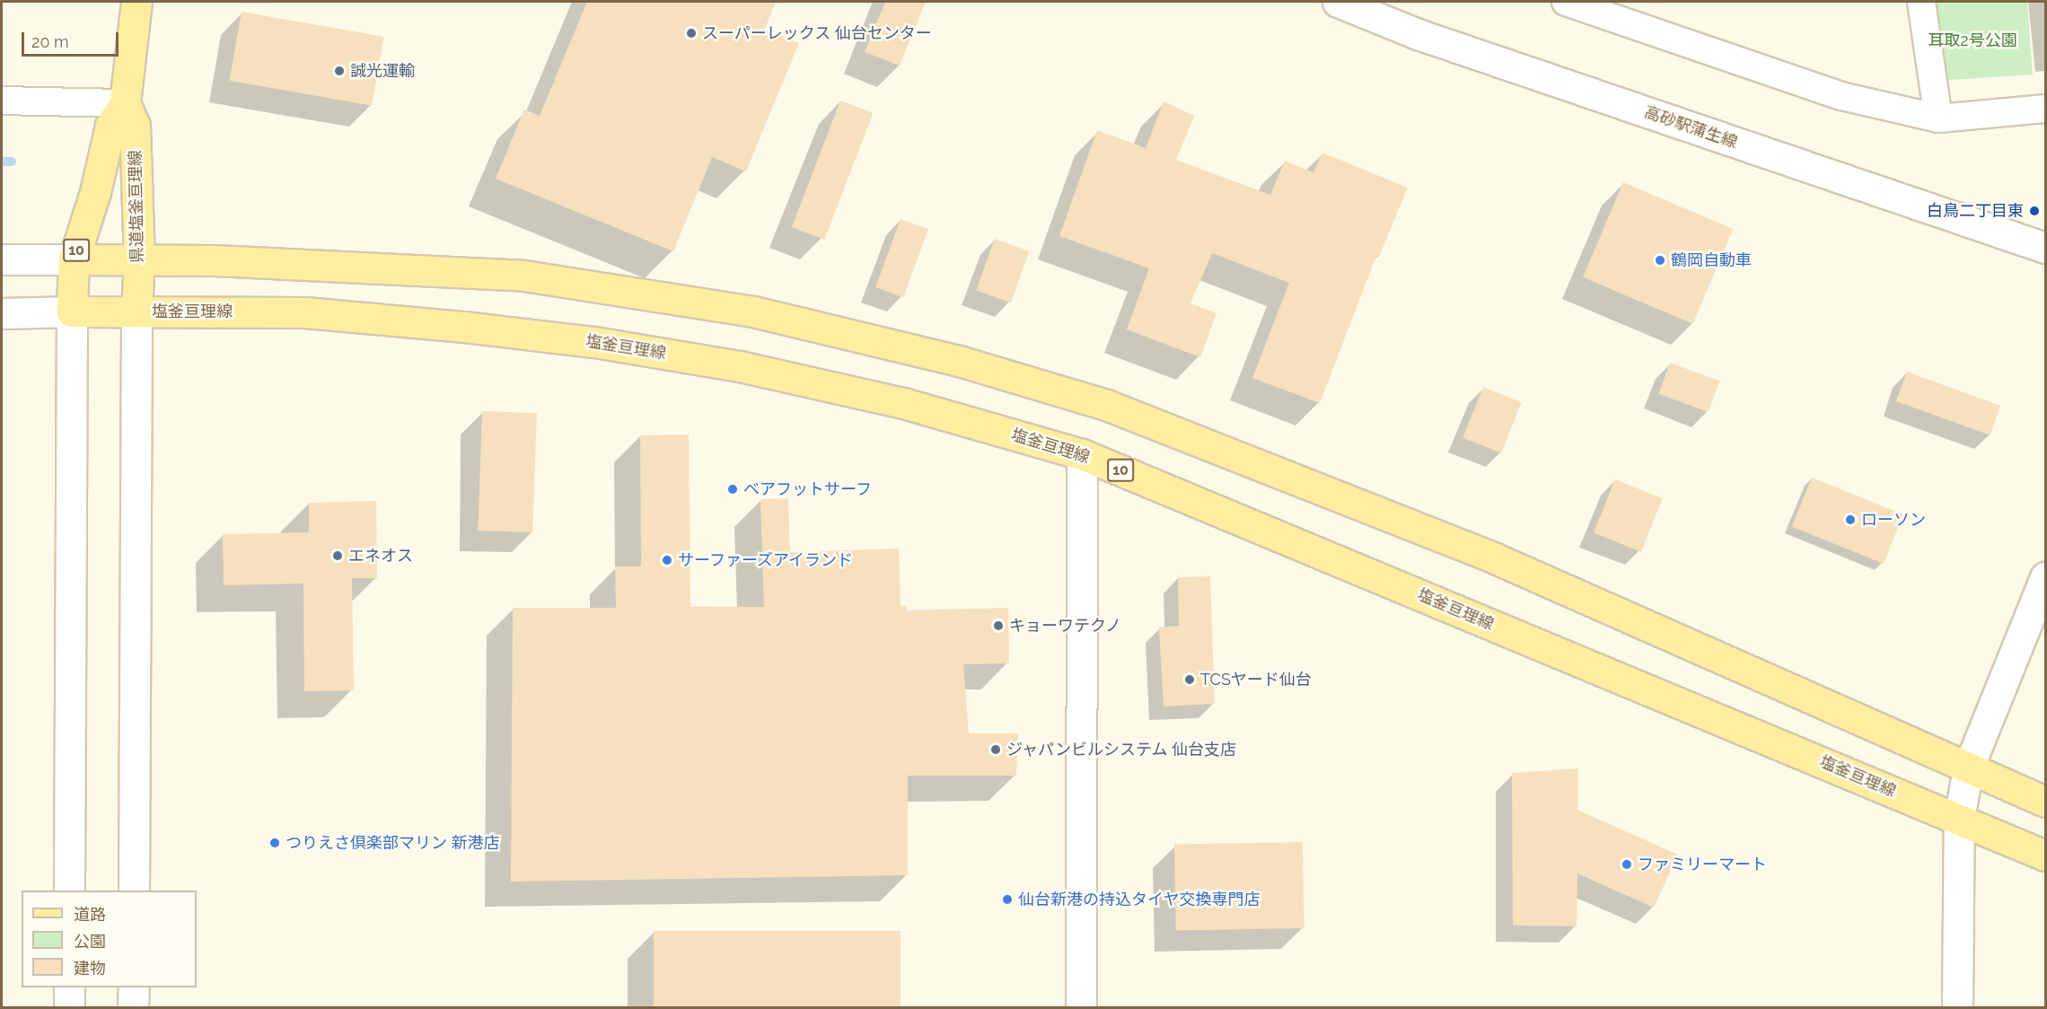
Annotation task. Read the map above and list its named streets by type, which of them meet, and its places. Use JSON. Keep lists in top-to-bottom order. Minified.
{"streets":{"main road":["県道塩釜亘理線","10","塩釜亘理線"],"street":["高砂駅蒲生線"]},"crossings":[["県道塩釜亘理線","10"],["県道塩釜亘理線","塩釜亘理線"],["10","塩釜亘理線"]],"parks":["耳取2号公園"],"places":["スーパーレックス 仙台センター","誠光運輸","白鳥二丁目東","鶴岡自動車","ベアフットサーフ","ローソン","エネオス","サーファーズアイランド","キョーワテクノ","TCSヤード仙台","ジャパンビルシステム 仙台支店","つりえさ倶楽部マリン 新港店","ファミリーマート","仙台新港の持込タイヤ交換専門店"],"legend":["道路","公園","建物"],"scale_bar":"20 m"}
